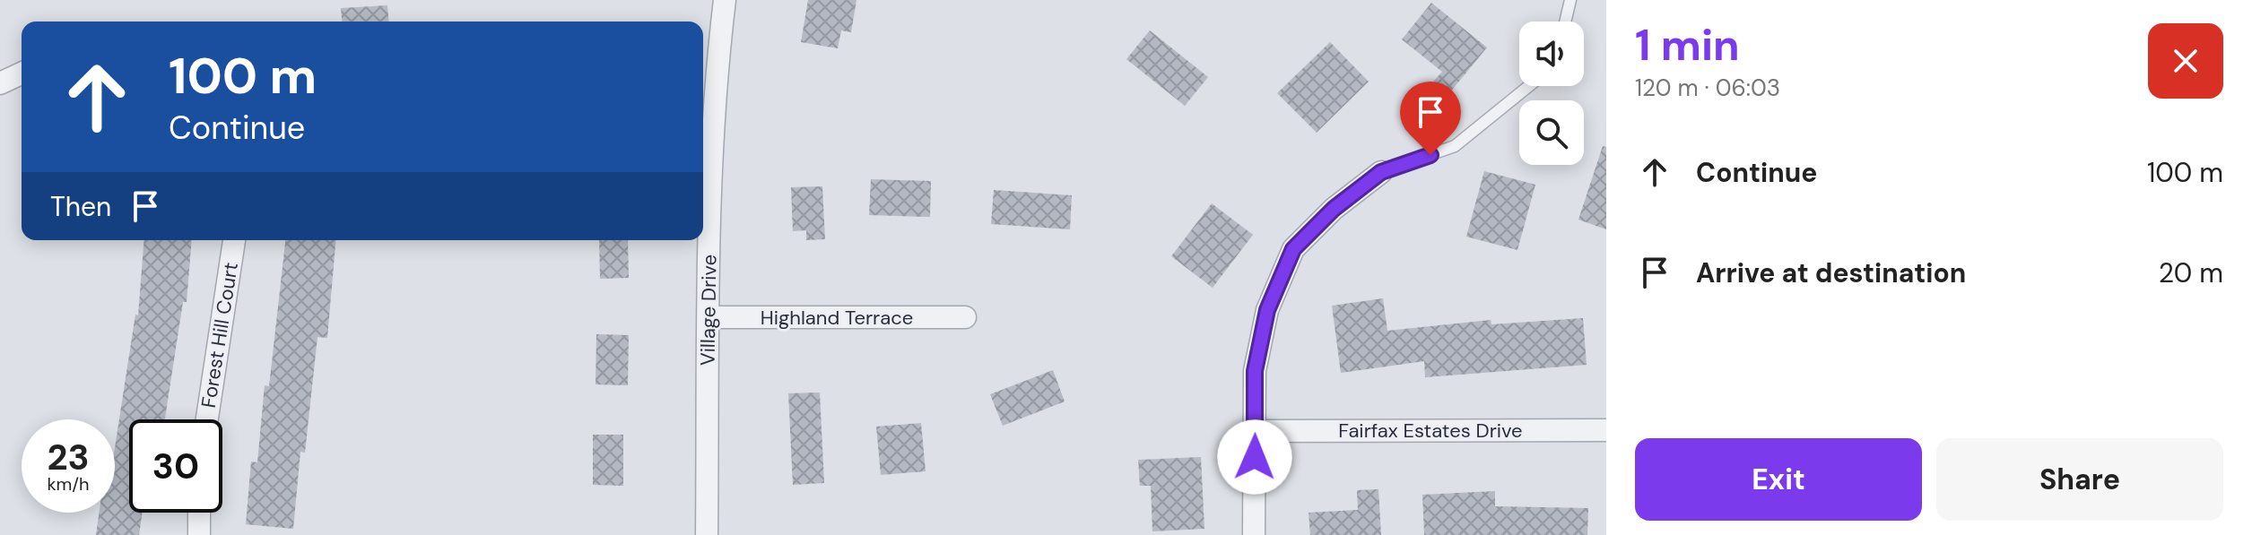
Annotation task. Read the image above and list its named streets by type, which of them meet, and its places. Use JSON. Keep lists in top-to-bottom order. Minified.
{"streets":{"street":["Village Drive","Highland Terrace","Forest Hill Court","Fairfax Estates Drive"]},"crossings":[["Village Drive","Highland Terrace"]],"page":{"heading":["1 min","120 m · 06:03"],"turn":["100 m","Continue"],"list":[{"name":"Continue","value":"100 m"},{"name":"Arrive at destination","value":"20 m"}],"then":"Then","speed":"23 km/h","limit":"30","buttons":["Exit","Share"]}}
